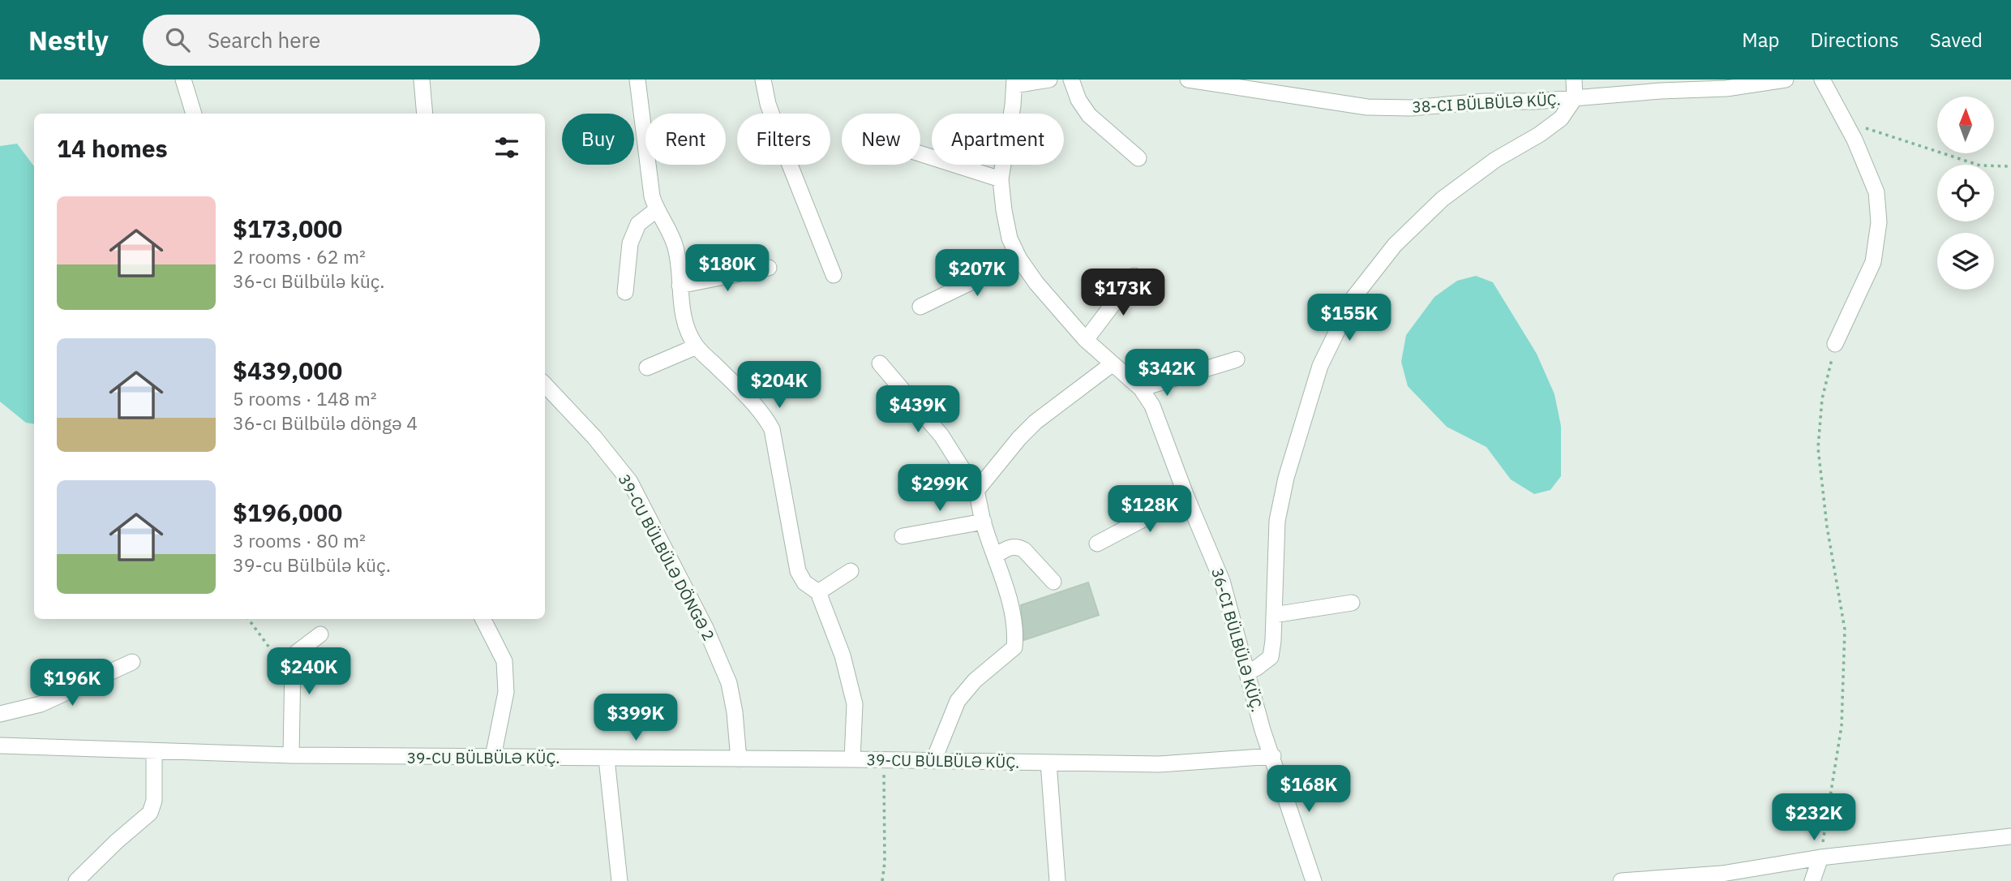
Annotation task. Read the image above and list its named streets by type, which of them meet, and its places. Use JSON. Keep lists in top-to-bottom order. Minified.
{"streets":{"street":["38-CI BÜLBÜLƏ KÜÇ.","39-CU BÜLBÜLƏ DÖNGƏ 2","39-CU BÜLBÜLƏ KÜÇ."]},"crossings":[["39-CU BÜLBÜLƏ DÖNGƏ 2","39-CU BÜLBÜLƏ KÜÇ."]],"north":"top","page":{"header":"Nestly","search":"Search here","nav":["Map","Directions","Saved"],"chip":["Buy","Rent","Filters","New","Apartment"],"heading":"14 homes","list":[{"name":"$173,000","note":"2 rooms · 62 m² · 36-cı Bülbülə küç."},{"name":"$439,000","note":"5 rooms · 148 m² · 36-cı Bülbülə döngə 4"},{"name":"$196,000","note":"3 rooms · 80 m² · 39-cu Bülbülə küç."}],"price":["$180K","$207K","$173K","$155K","$342K","$204K","$439K","$299K","$128K","$240K","$196K","$399K","$168K","$232K"]}}
